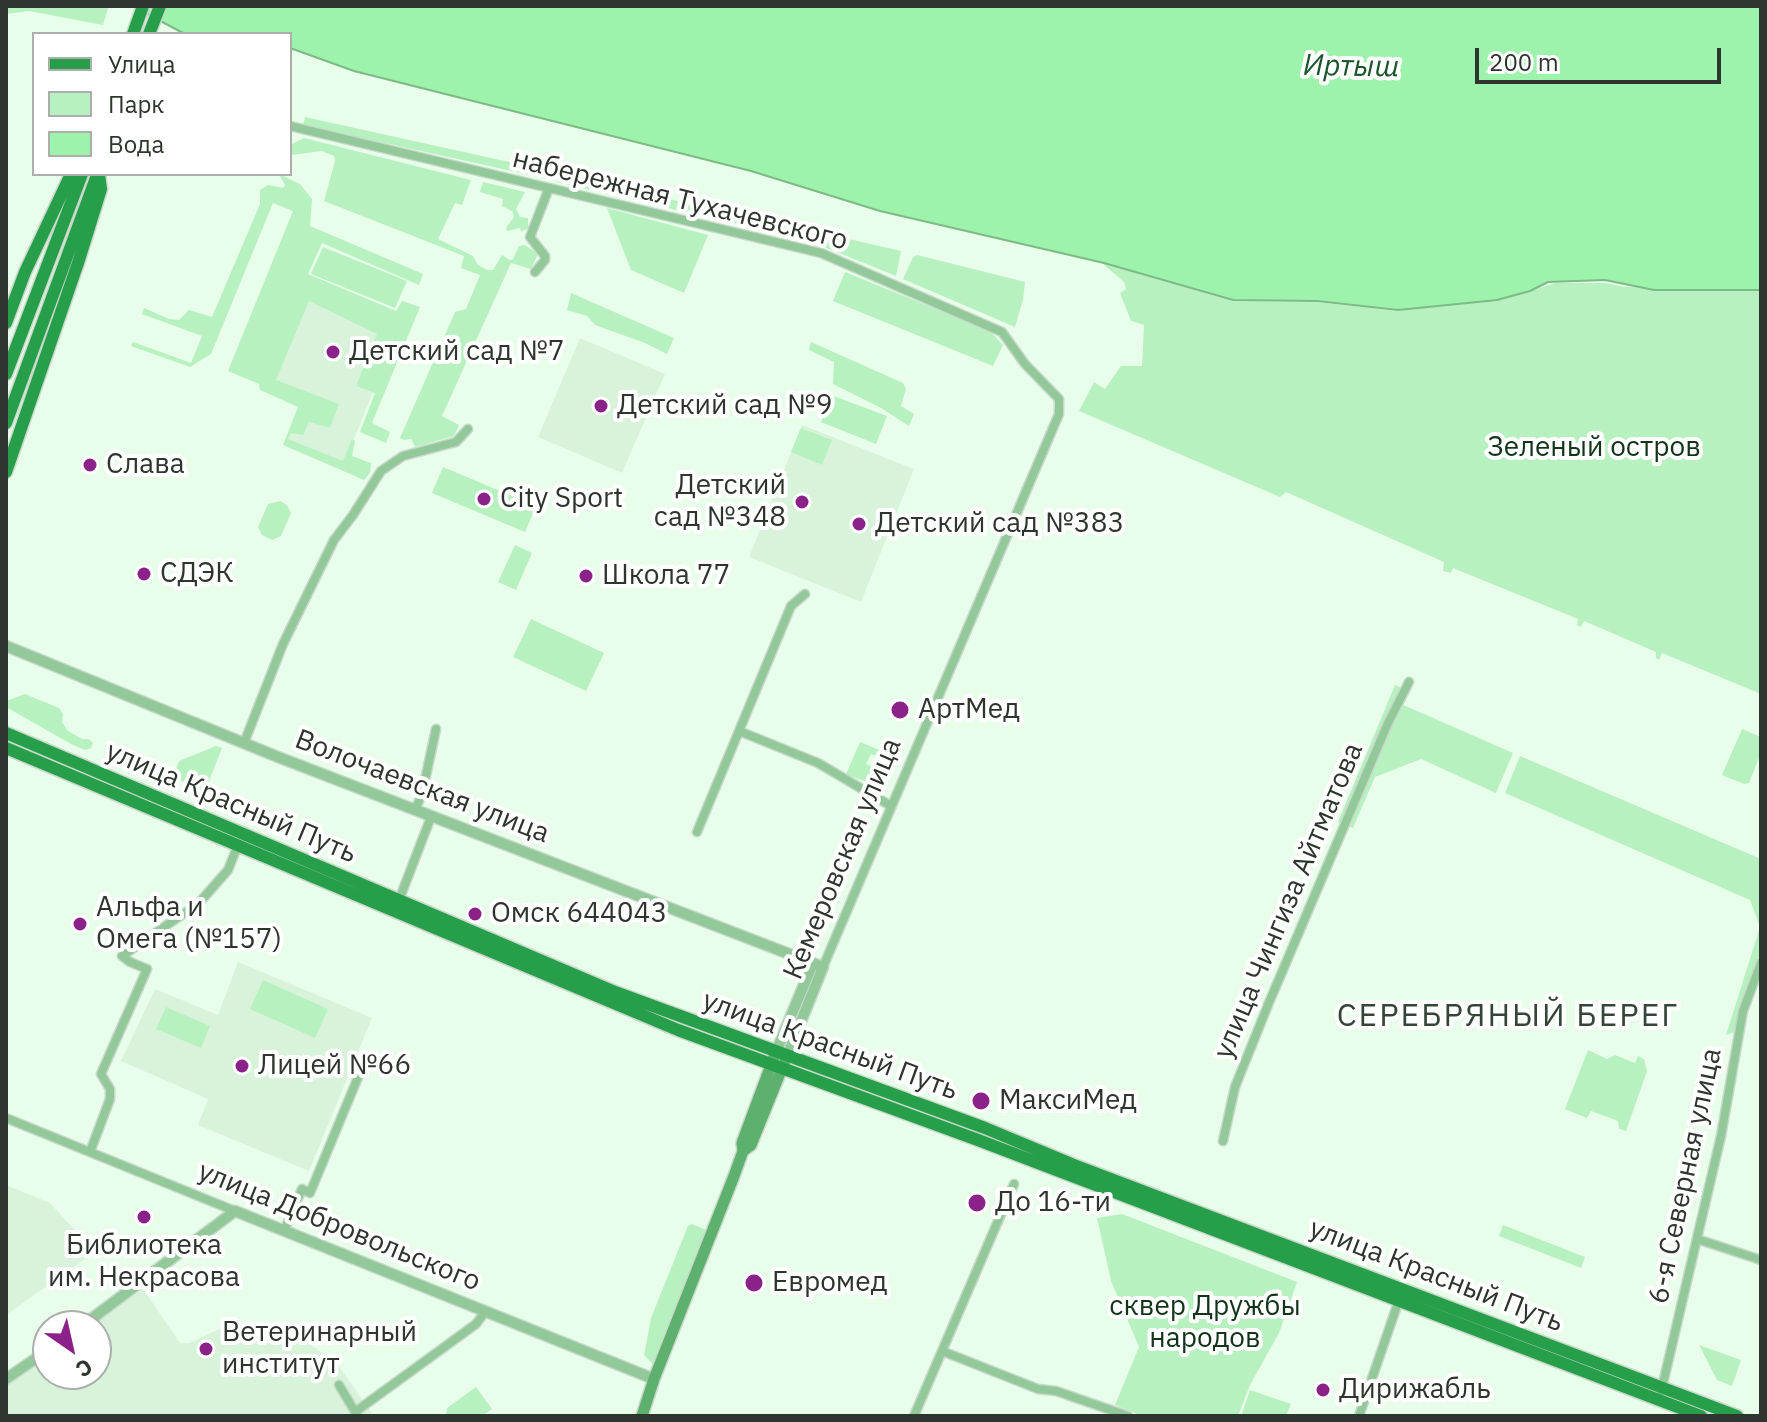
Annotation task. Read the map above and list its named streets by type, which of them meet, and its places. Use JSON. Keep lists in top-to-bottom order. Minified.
{"streets":{"main road":["улица Красный Путь","Кемеровская улица"],"street":["набережная Тухачевского","Волочаевская улица","улица Чингиза Айтматова","6-я Северная улица","улица Добровольского"]},"crossings":[["набережная Тухачевского","Кемеровская улица"],["Волочаевская улица","Кемеровская улица"],["улица Красный Путь","Кемеровская улица"],["улица Красный Путь","6-я Северная улица"],["Кемеровская улица","улица Добровольского"]],"districts":["СЕРЕБРЯНЫЙ БЕРЕГ"],"water":["Иртыш"],"parks":["Зеленый остров","сквер Дружбы народов"],"places":["Детский сад №7","Детский сад №9","Слава","City Sport","Детский сад №348","Детский сад №383","СДЭК","Школа 77","АртМед","Омск 644043","Альфа и Омега (№157)","Лицей №66","МаксиМед","До 16-ти","Библиотека им. Некрасова","Евромед","Ветеринарный институт","Дирижабль"],"legend":["Улица","Парк","Вода"],"scale_bar":"200 m","north":"bottom right"}
